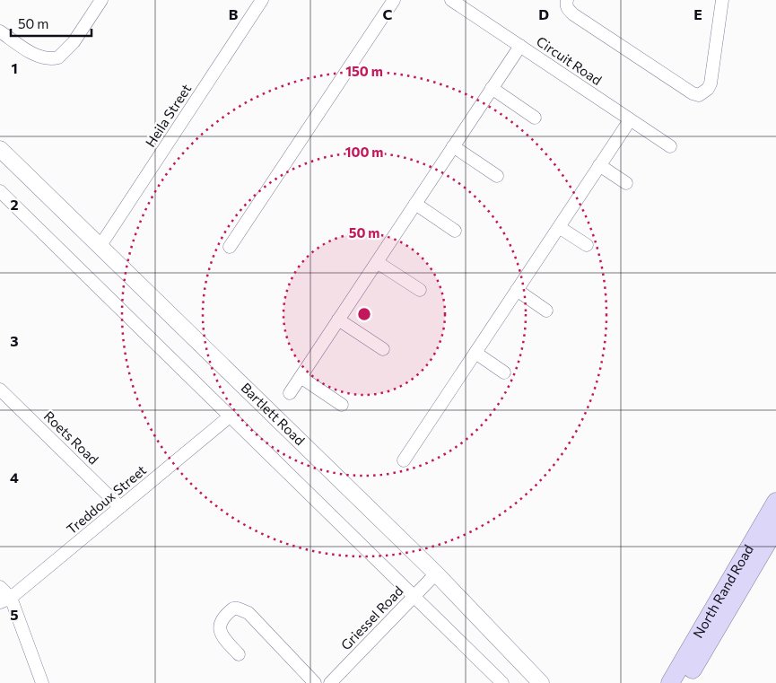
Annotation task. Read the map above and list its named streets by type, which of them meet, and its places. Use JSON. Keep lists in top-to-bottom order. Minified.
{"streets":{"main road":["North Rand Road"],"street":["Circuit Road","Heila Street","Bartlett Road","Roets Road","Treddoux Street","Griessel Road"]},"crossings":[["Heila Street","Bartlett Road"],["Bartlett Road","Griessel Road"],["Roets Road","Treddoux Street"]],"scale_bar":"50 m","grid":{"columns":["B","C","D","E"],"rows":["1","2","3","4","5"]},"rings":["150 m","100 m","50 m"]}
